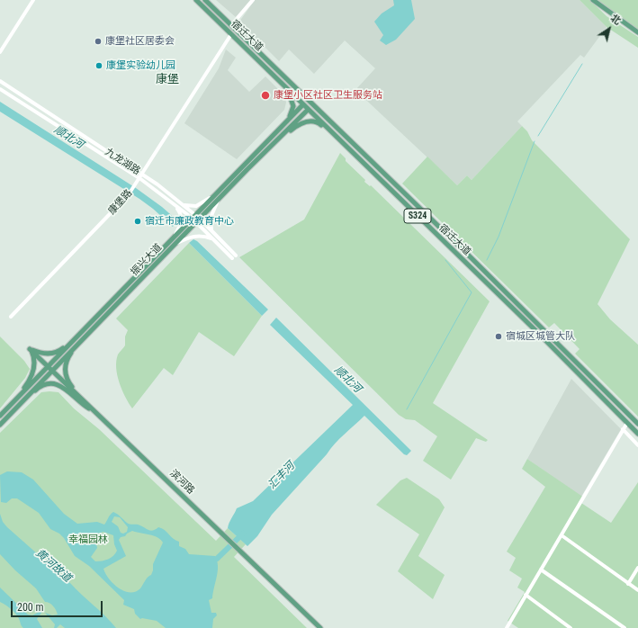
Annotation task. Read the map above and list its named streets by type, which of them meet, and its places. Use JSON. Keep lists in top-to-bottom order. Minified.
{"streets":{"main road":["宿迁大道","S324","振兴大道","滨河路"],"street":["九龙湖路","康堡路"]},"crossings":[["宿迁大道","康堡路"],["宿迁大道","振兴大道"],["九龙湖路","康堡路"],["九龙湖路","振兴大道"],["振兴大道","滨河路"]],"districts":["康堡"],"water":["顺北河","汇丰河","黄河故道"],"parks":["幸福园林"],"places":["康堡社区居委会","康堡实验幼儿园","康堡小区社区卫生服务站","宿迁市廉政教育中心","宿城区城管大队"],"scale_bar":"200 m","north":"top right"}
